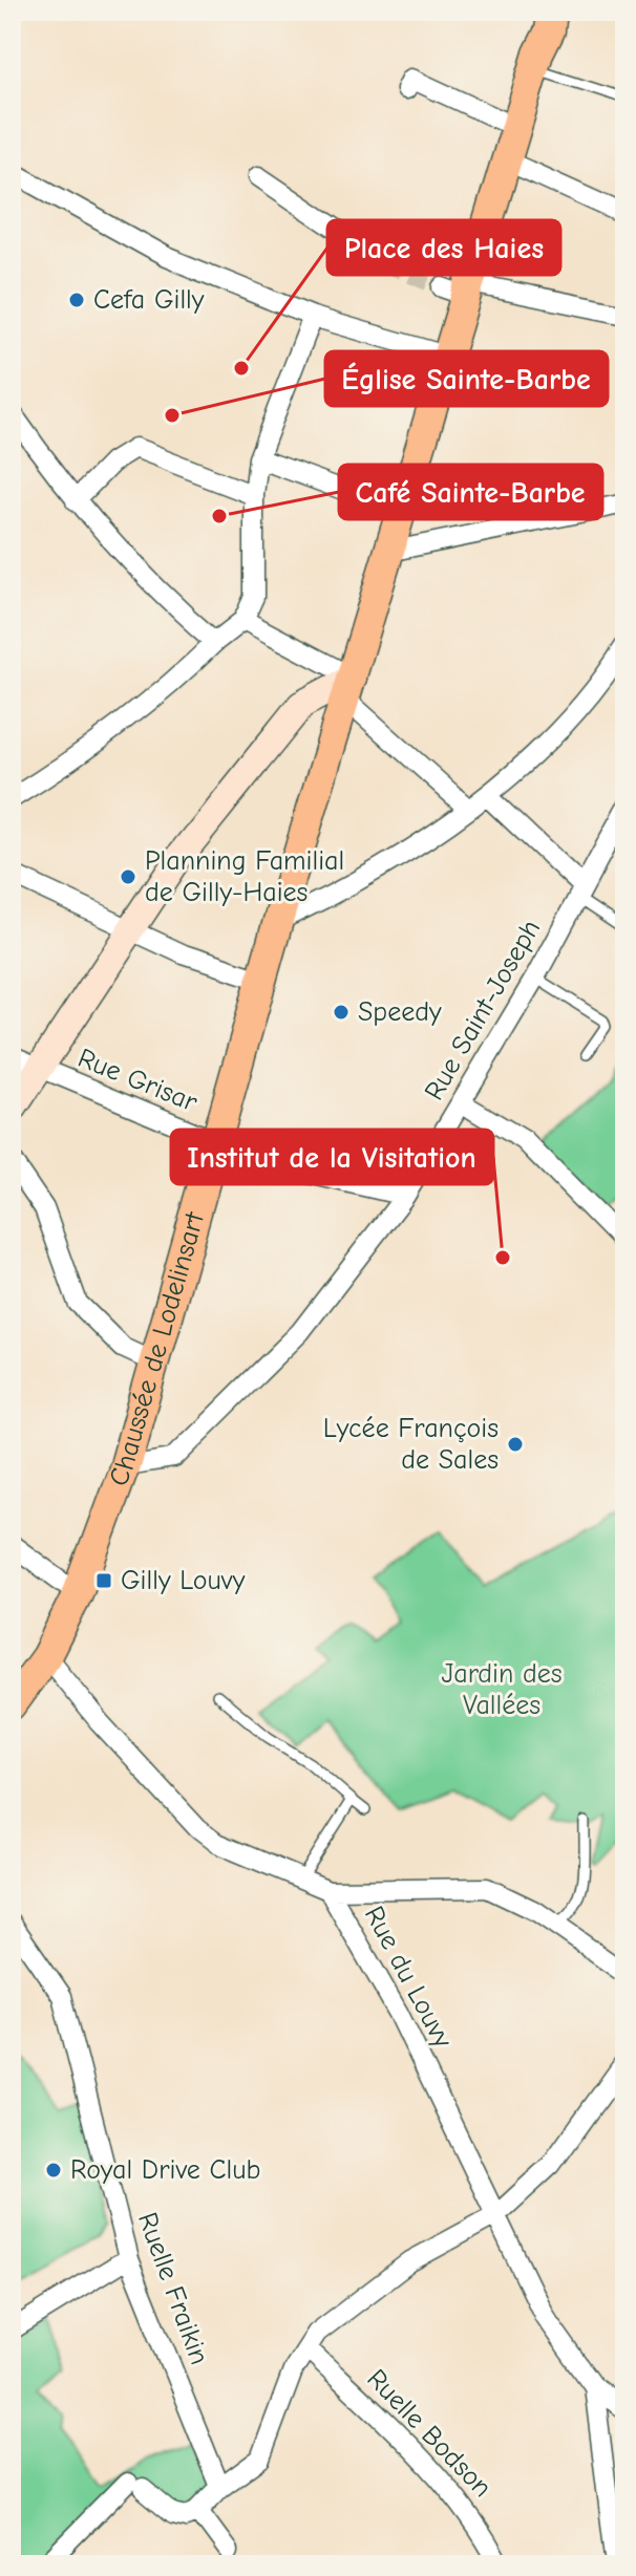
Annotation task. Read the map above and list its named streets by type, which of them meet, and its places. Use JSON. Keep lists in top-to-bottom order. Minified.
{"streets":{"main road":["Chaussée de Lodelinsart"],"street":["Rue Saint-Joseph","Rue Grisar","Rue du Louvy","Ruelle Fraikin","Ruelle Bodson"]},"crossings":[["Rue Saint-Joseph","Rue Grisar"],["Rue Saint-Joseph","Chaussée de Lodelinsart"],["Rue Grisar","Chaussée de Lodelinsart"],["Chaussée de Lodelinsart","Rue du Louvy"]],"parks":["Jardin des Vallées"],"places":{"other":["Cefa Gilly","Place des Haies","Église Sainte-Barbe","Café Sainte-Barbe","Planning Familial de Gilly-Haies","Speedy","Institut de la Visitation","Lycée François de Sales","Royal Drive Club"],"transit":["Gilly Louvy"]}}
